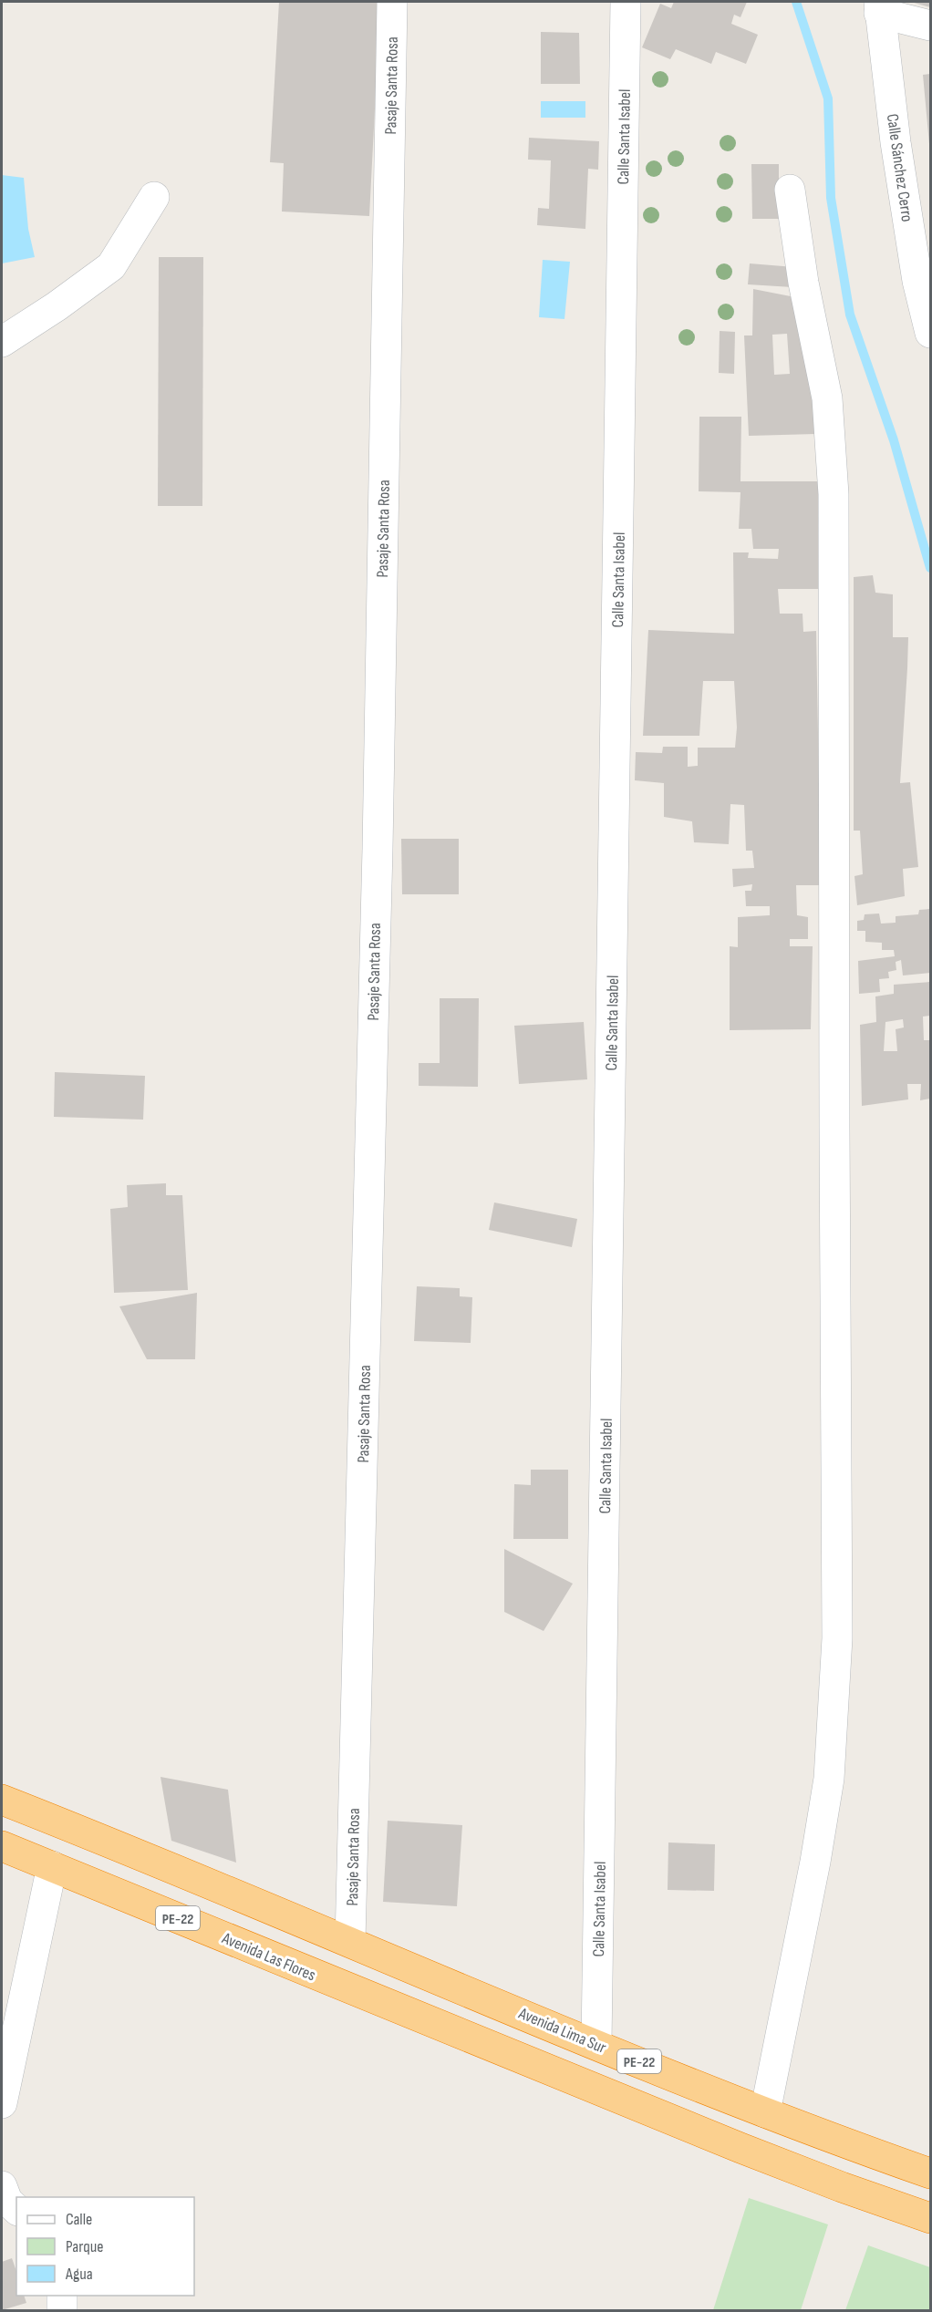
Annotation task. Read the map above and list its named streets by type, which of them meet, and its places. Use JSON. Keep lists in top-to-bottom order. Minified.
{"streets":{"highway":["PE-22","Avenida Las Flores","Avenida Lima Sur"],"street":["Pasaje Santa Rosa","Calle Santa Isabel","Calle Sánchez Cerro"]},"crossings":[["Pasaje Santa Rosa","PE-22"],["Pasaje Santa Rosa","Avenida Lima Sur"],["Calle Santa Isabel","Avenida Lima Sur"],["PE-22","Avenida Lima Sur"]],"legend":["Calle","Parque","Agua"]}
